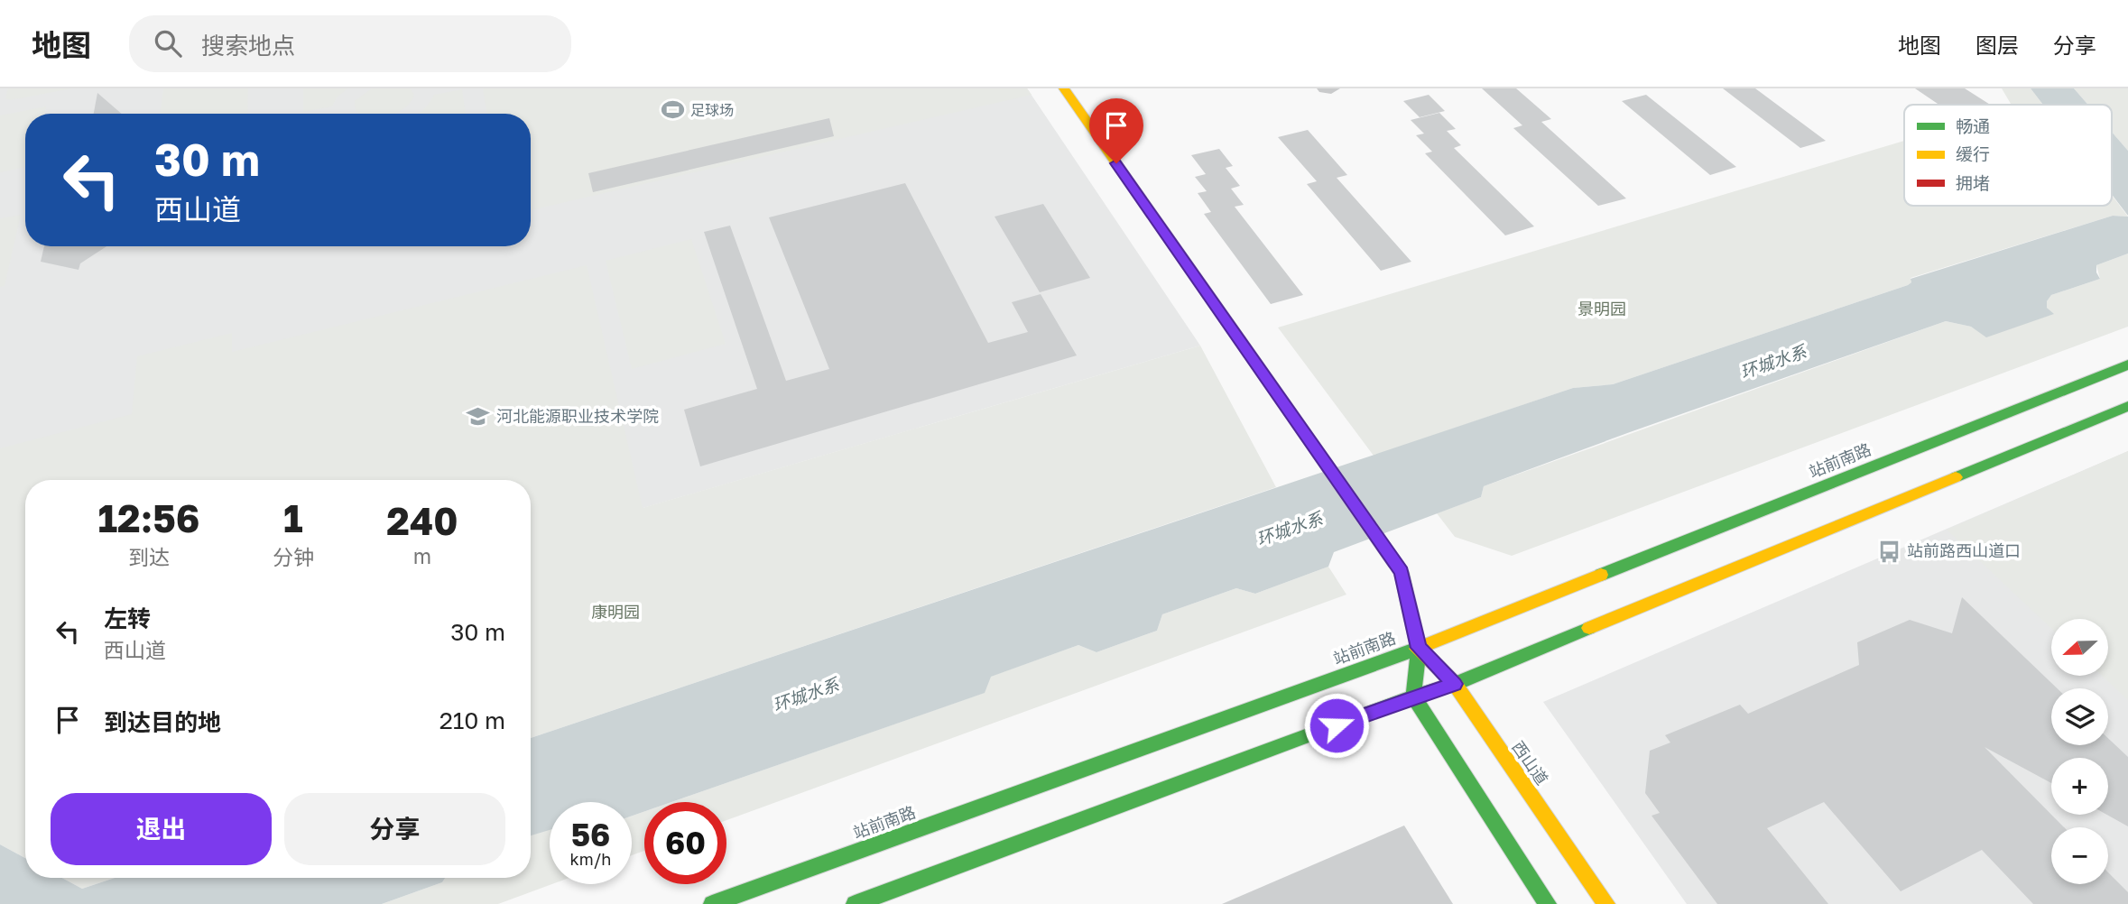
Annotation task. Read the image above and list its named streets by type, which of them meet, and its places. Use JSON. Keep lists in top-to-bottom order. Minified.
{"streets":{"main road":["站前南路","西山道"]},"crossings":[["站前南路","西山道"]],"water":["环城水系"],"parks":["景明园","康明园"],"places":{"sports":["足球场"],"school or university":["河北能源职业技术学院"],"bus stop":["站前路西山道口"]},"legend":["畅通","缓行","拥堵"],"north":"left","page":{"header":"地图","search":"搜索地点","nav":["地图","图层","分享"],"turn":["30 m","西山道"],"eta":["12:56","到达","1","分钟","240","m"],"list":[{"name":"左转","note":"西山道","value":"30 m"},{"name":"到达目的地","value":"210 m"}],"map_buttons":["+","−"],"buttons":["退出","分享"],"speed":"56 km/h","limit":"60"}}
